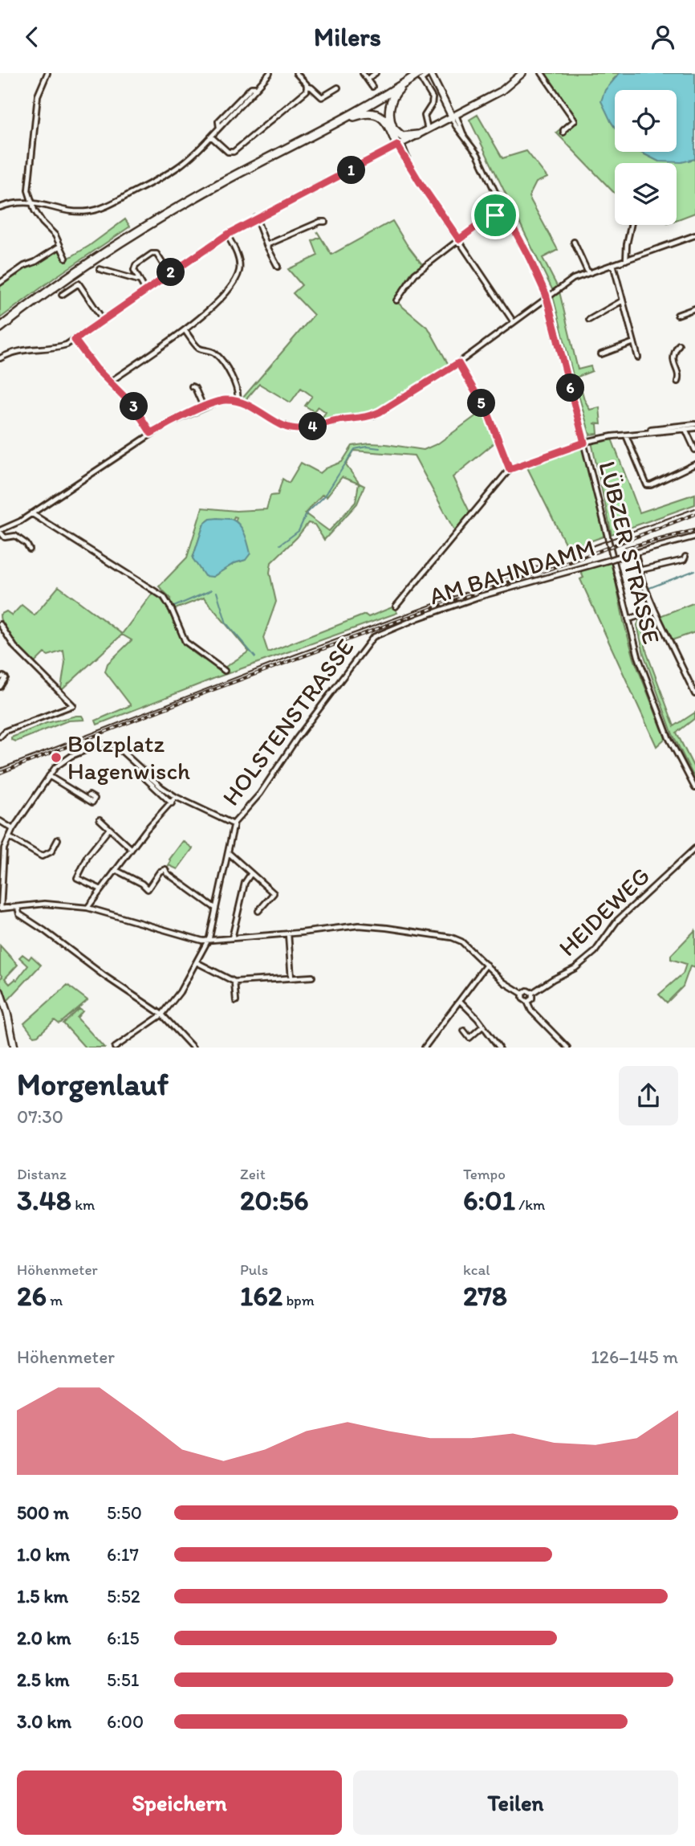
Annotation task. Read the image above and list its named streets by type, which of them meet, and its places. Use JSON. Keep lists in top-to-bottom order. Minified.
{"streets":{"street":["LÜBZER STRASSE","AM BAHNDAMM","HOLSTENSTRASSE","HEIDEWEG"]},"crossings":[["AM BAHNDAMM","HOLSTENSTRASSE"]],"places":["Bolzplatz Hagenwisch"],"page":{"header":"Milers","pins":["1","2","6","5","3","4"],"heading":["Morgenlauf","07:30"],"stats":[["Distanz","3.48 km"],["Zeit","20:56"],["Tempo","6:01 /km"],["Höhenmeter","26 m"],["Puls","162 bpm"],["kcal","278"]],"chart":["Höhenmeter","126–145 m"],"list":[{"name":"500 m","note":"5:50"},{"name":"1.0 km","note":"6:17"},{"name":"1.5 km","note":"5:52"},{"name":"2.0 km","note":"6:15"},{"name":"2.5 km","note":"5:51"},{"name":"3.0 km","note":"6:00"}],"buttons":["Speichern","Teilen"]}}
